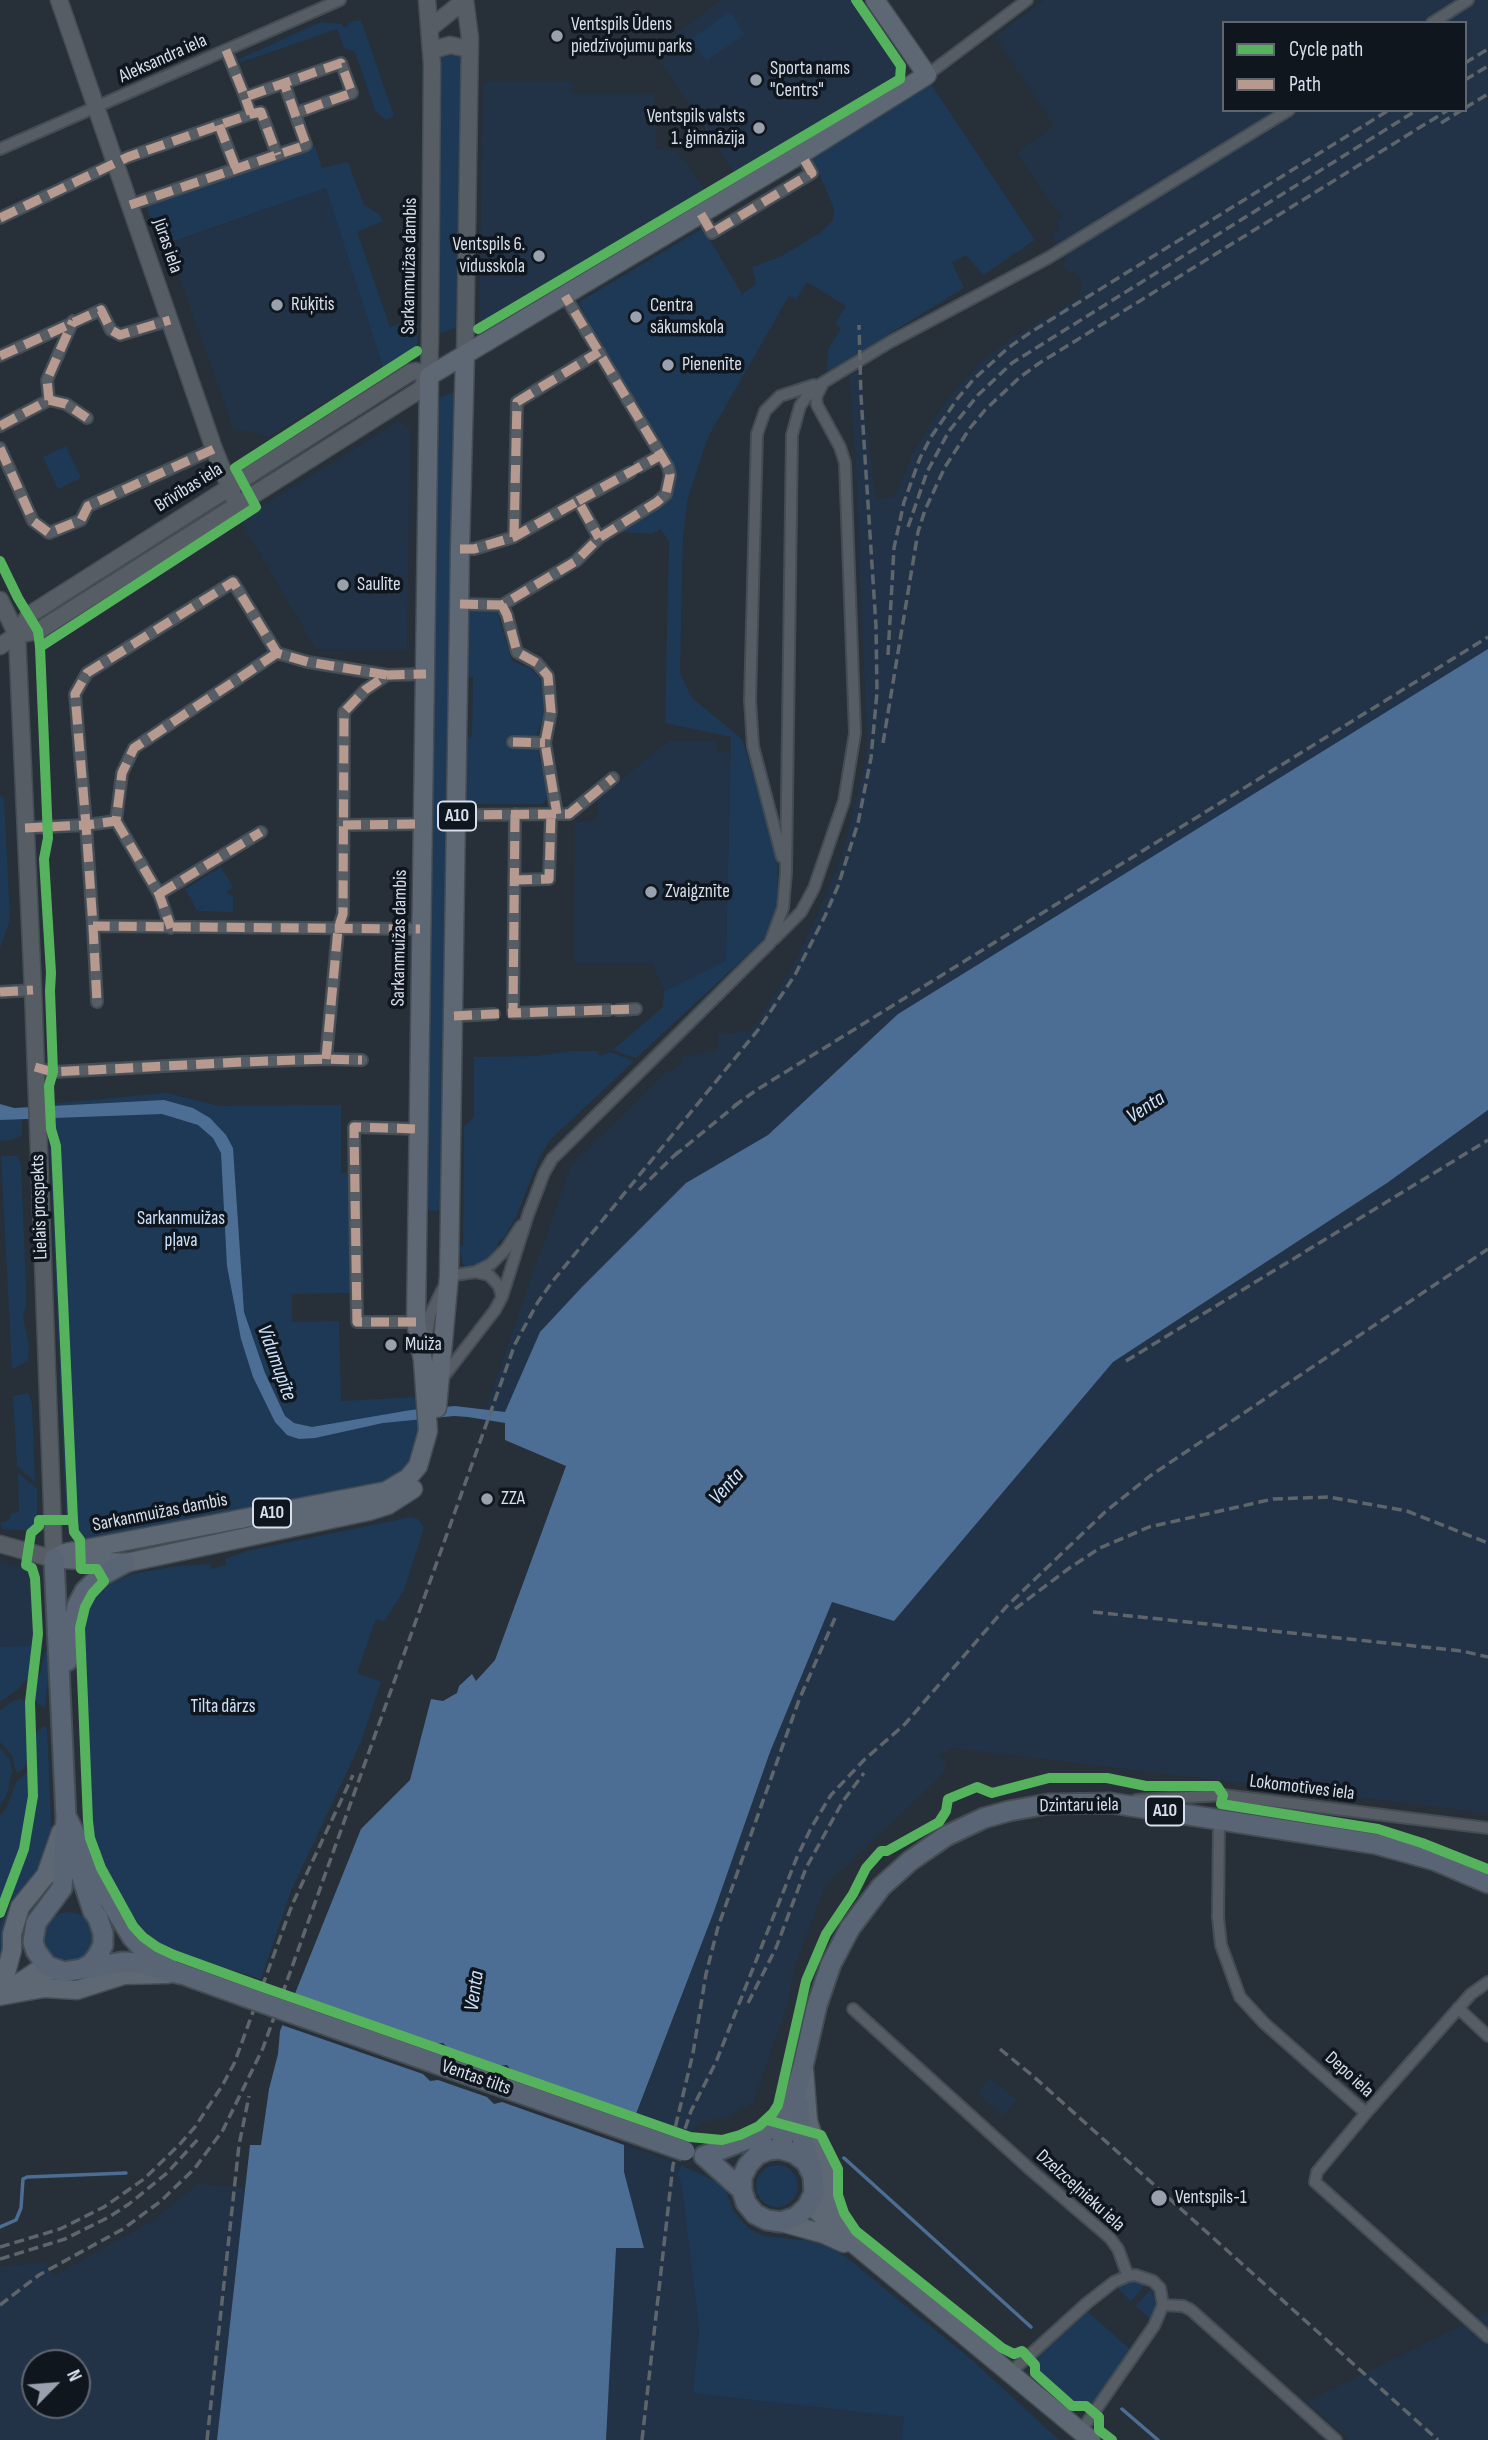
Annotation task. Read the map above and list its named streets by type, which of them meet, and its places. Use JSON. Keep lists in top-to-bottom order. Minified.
{"streets":{"highway":["A10","Lielais prospekts","Dzintaru iela","Ventas tilts"],"main road":["Jūras iela","Sarkanmuižas dambis","Brīvības iela"],"street":["Aleksandra iela","Lokomotīves iela","Depo iela","Dzelzceļnieku iela"]},"crossings":[["Aleksandra iela","Jūras iela"],["Jūras iela","Brīvības iela"],["Sarkanmuižas dambis","Brīvības iela"],["Sarkanmuižas dambis","A10"],["Sarkanmuižas dambis","Lielais prospekts"],["Brīvības iela","Lielais prospekts"],["A10","Lielais prospekts"],["A10","Dzintaru iela"],["A10","Ventas tilts"],["Lokomotīves iela","Dzintaru iela"],["Dzintaru iela","Depo iela"]],"water":["Venta","Vidumupīte"],"parks":["Sarkanmuižas pļava","Tilta dārzs"],"places":["Ventspils Ūdens piedzīvojumu parks","Sporta nams \"Centrs\"","Ventspils valsts 1. ģimnāzija","Ventspils 6. vidusskola","Rūķītis","Centra sākumskola","Pienenīte","Saulīte","Zvaigznīte","Muiža","ZZA","Ventspils-1"],"legend":["Cycle path","Path"],"north":"top right"}
